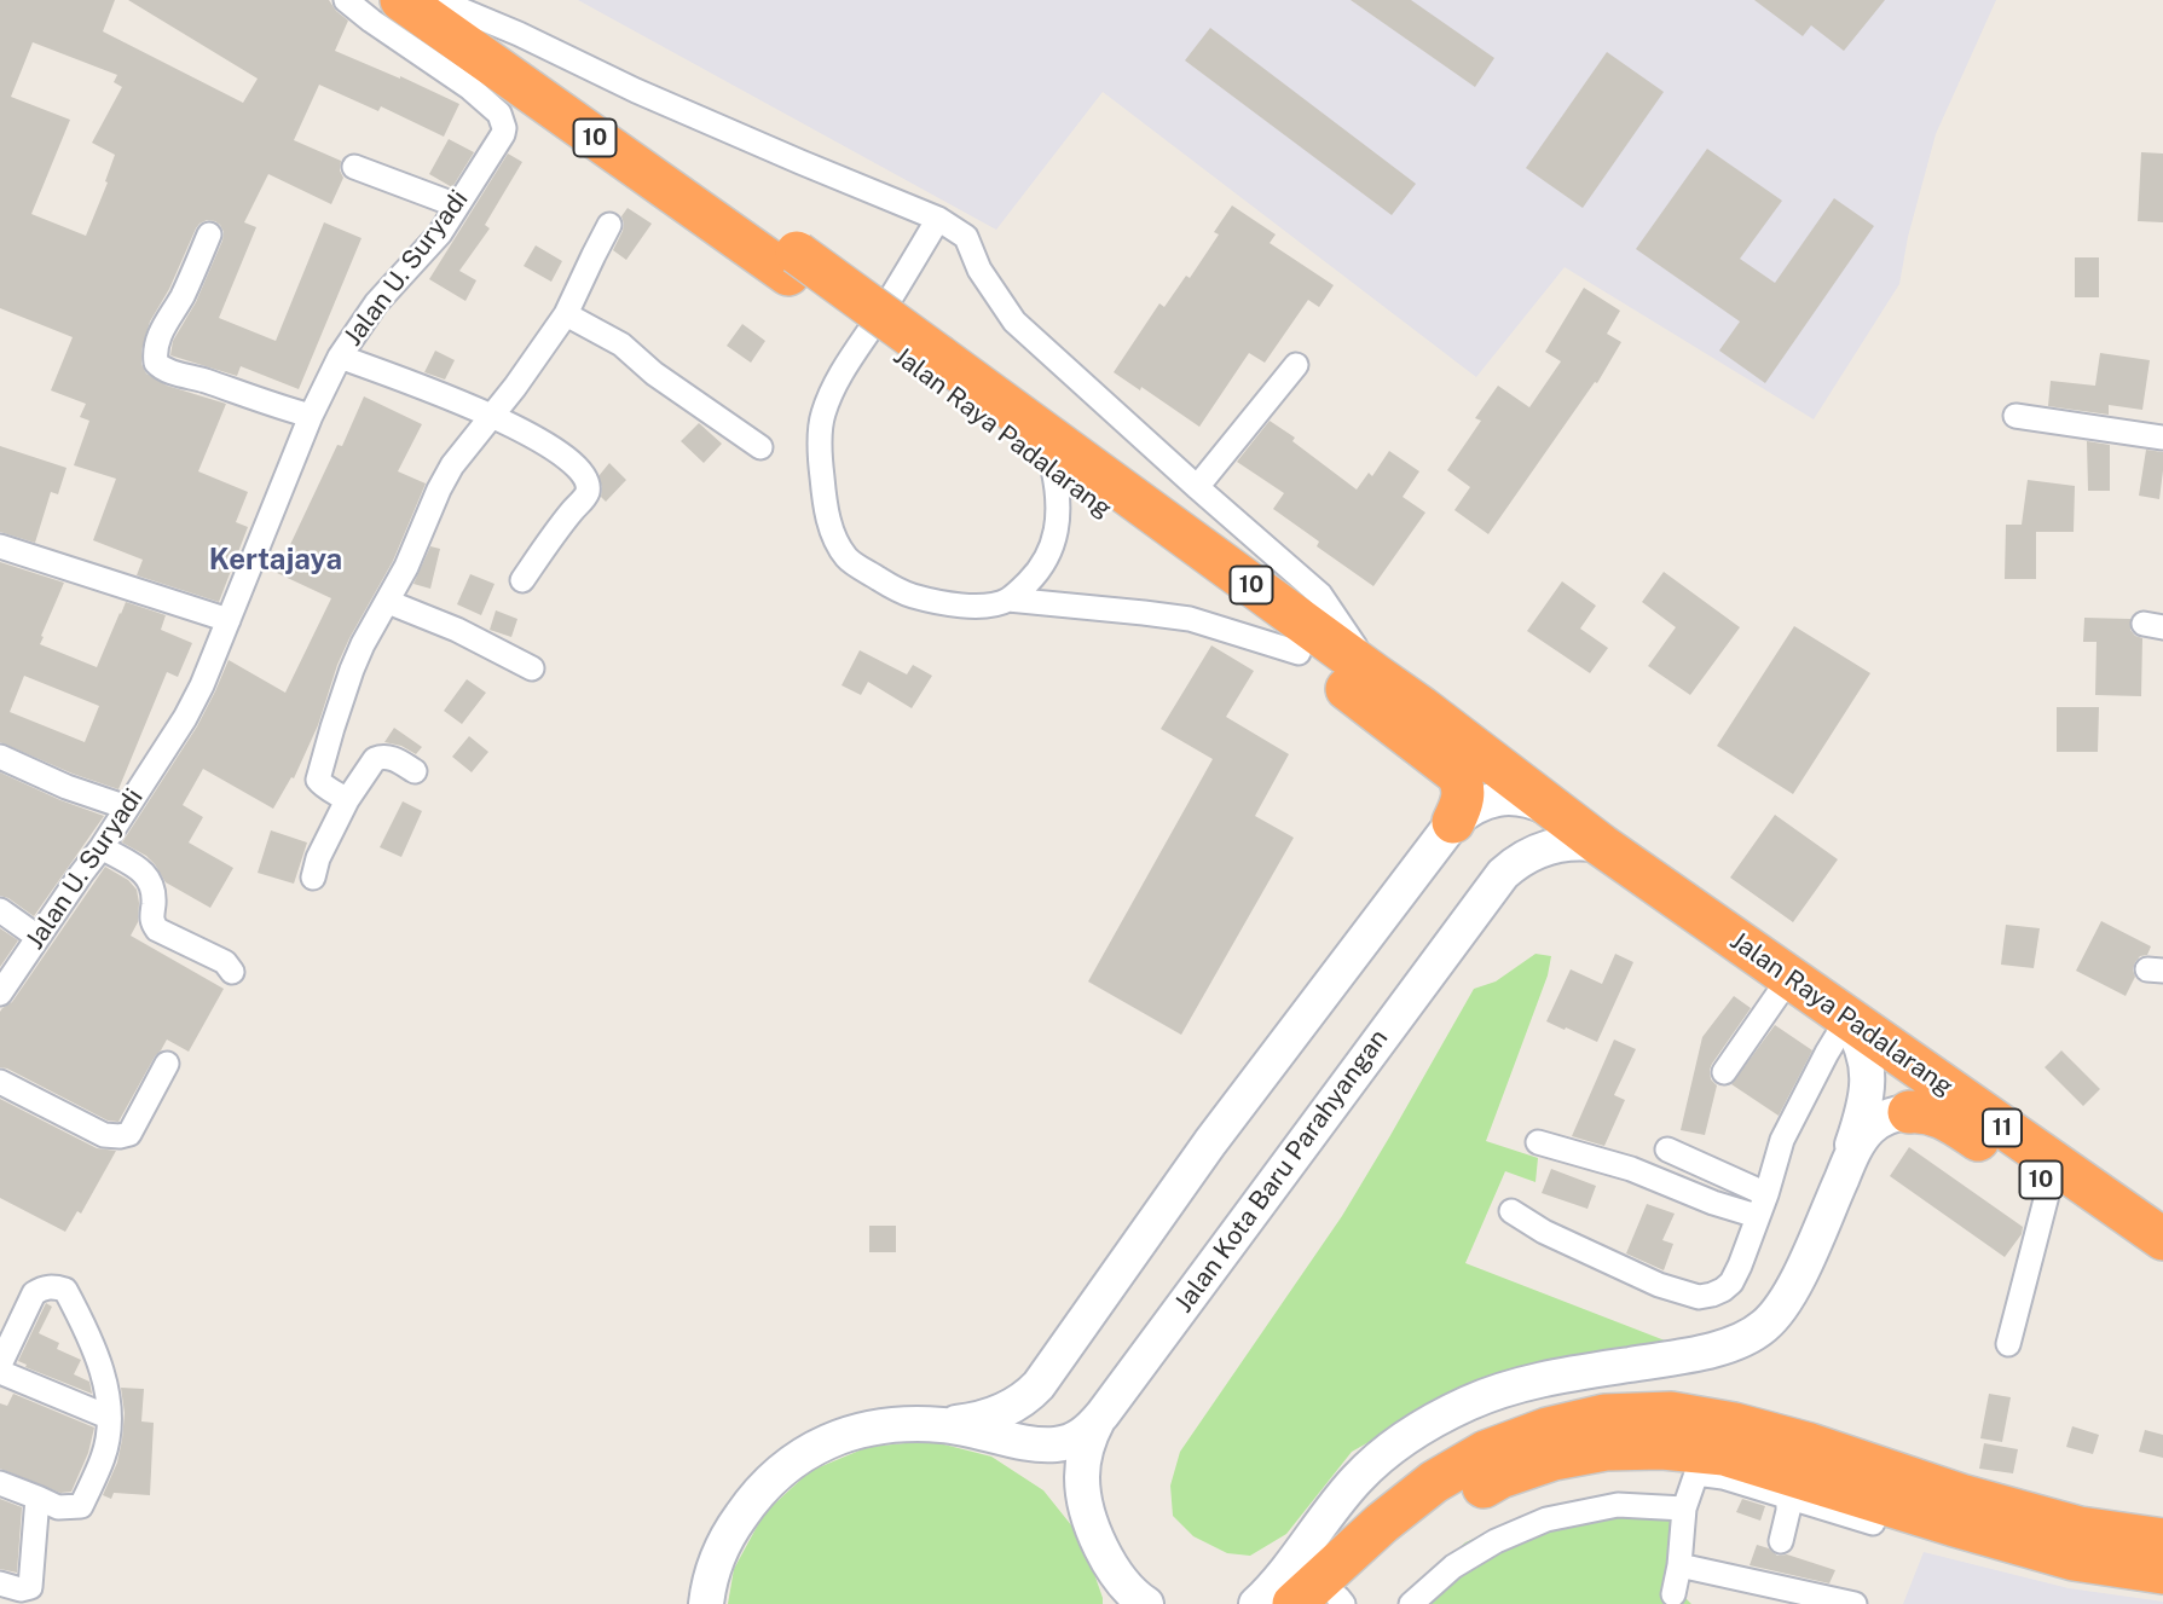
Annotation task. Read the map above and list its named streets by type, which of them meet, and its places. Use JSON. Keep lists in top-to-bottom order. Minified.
{"streets":{"highway":["10","Jalan Raya Padalarang","11"],"main road":["Jalan Kota Baru Parahyangan"],"street":["Jalan U. Suryadi"]},"crossings":[["Jalan Raya Padalarang","Jalan Kota Baru Parahyangan"]],"districts":["Kertajaya"]}
